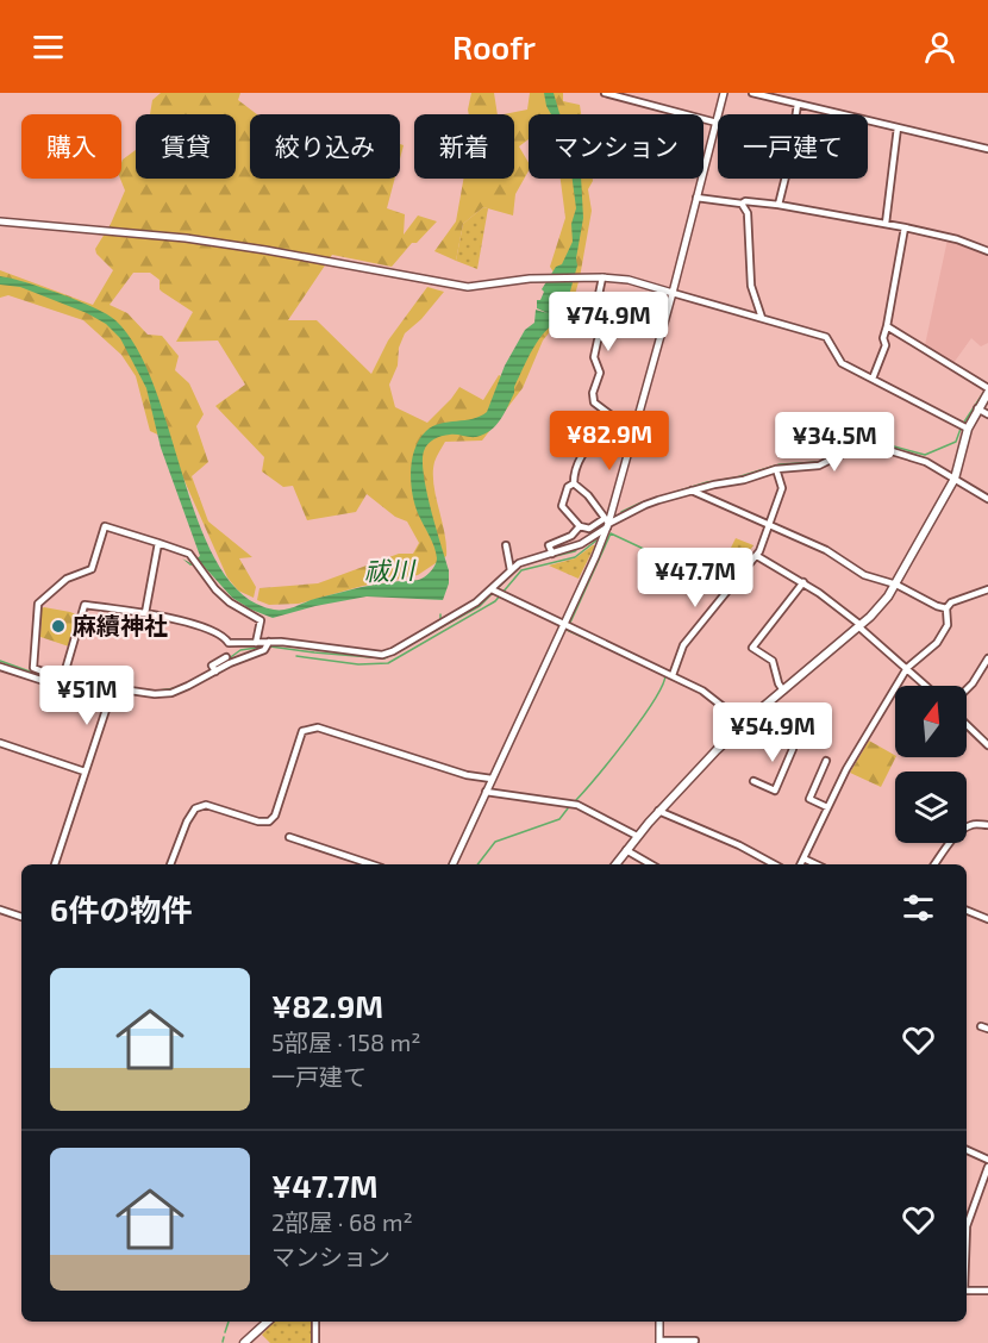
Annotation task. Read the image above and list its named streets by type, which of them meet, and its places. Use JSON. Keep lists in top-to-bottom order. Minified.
{"water":["祓川"],"places":["麻續神社"],"north":"top","page":{"header":"Roofr","chip":["購入","賃貸","絞り込み","新着","マンション","一戸建て"],"price":["¥74.9M","¥82.9M","¥34.5M","¥47.7M","¥51M","¥54.9M"],"heading":"6件の物件","list":[{"name":"¥82.9M","note":"5部屋 · 158 m² · 一戸建て"},{"name":"¥47.7M","note":"2部屋 · 68 m² · マンション"}]}}
